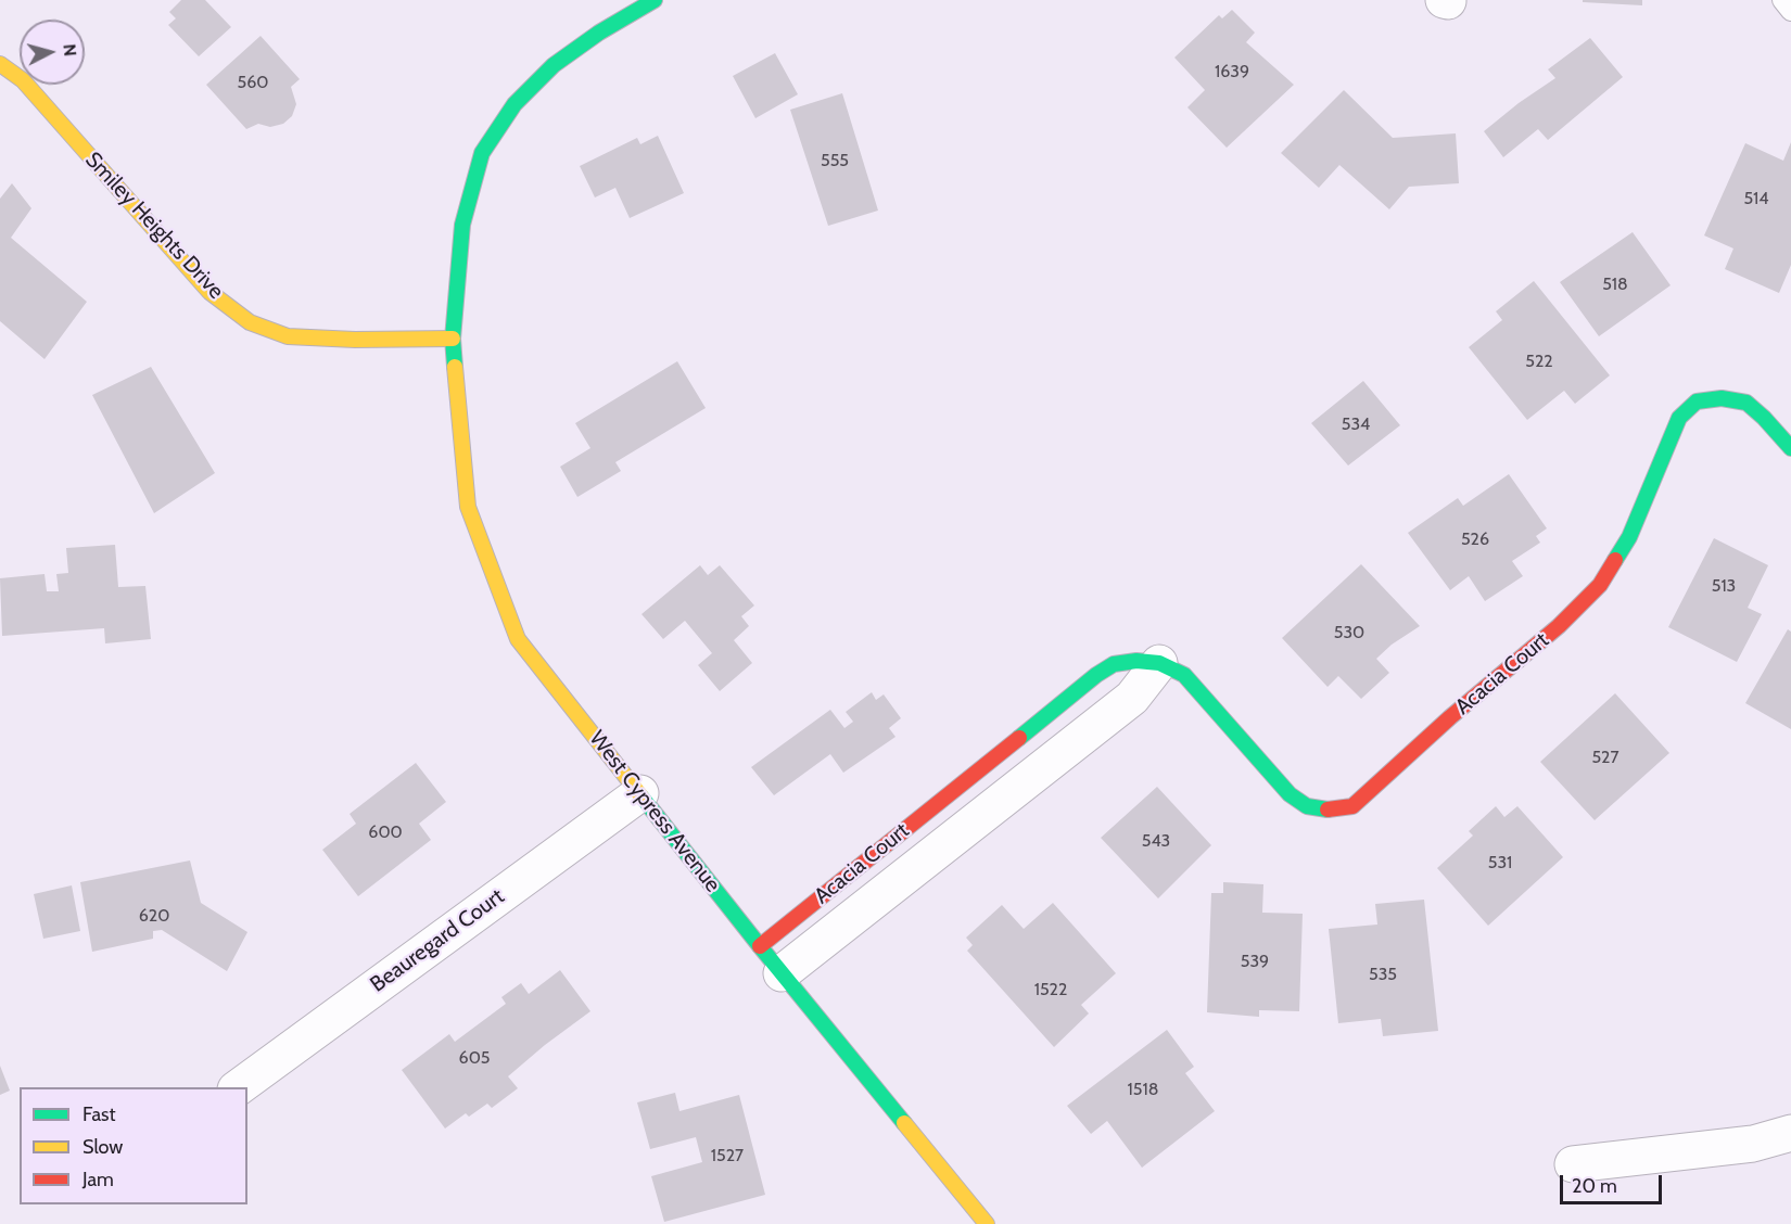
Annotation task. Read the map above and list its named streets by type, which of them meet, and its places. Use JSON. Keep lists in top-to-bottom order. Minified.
{"streets":{"street":["Smiley Heights Drive","Acacia Court","West Cypress Avenue","Beauregard Court"]},"crossings":[["Smiley Heights Drive","West Cypress Avenue"],["Acacia Court","West Cypress Avenue"],["West Cypress Avenue","Beauregard Court"]],"house_numbers":["1639","560","555","514","518","522","534","526","513","530","527","600","543","531","620","539","535","1522","605","1518","1527"],"legend":["Fast","Slow","Jam"],"scale_bar":"20 m","north":"right"}
